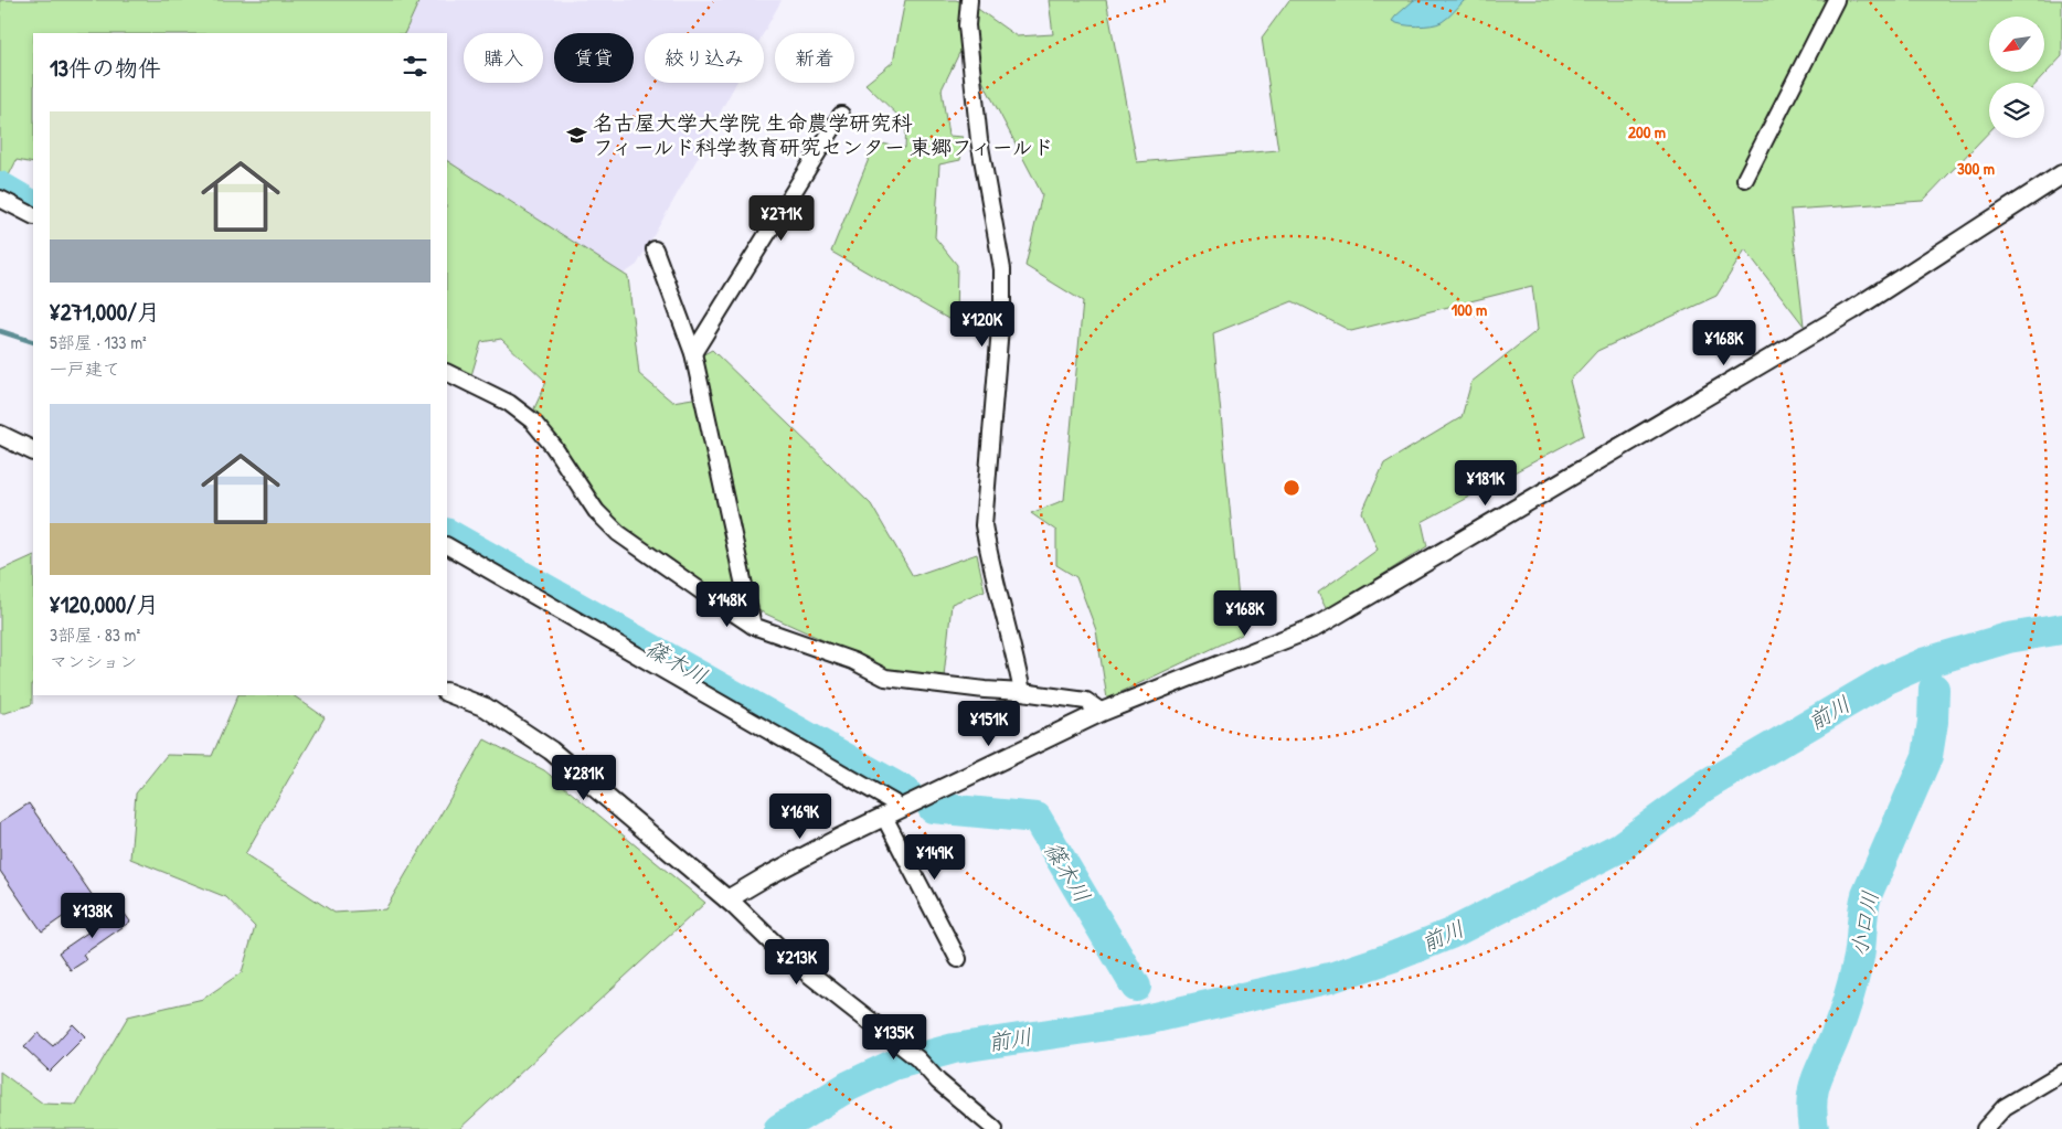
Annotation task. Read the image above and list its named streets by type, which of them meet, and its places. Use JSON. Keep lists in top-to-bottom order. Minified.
{"water":["篠木川","前川","小口川"],"places":{"school or university":["名古屋大学大学院 生命農学研究科 フィールド科学教育研究センター 東郷フィールド"]},"north":"bottom left","page":{"chip":["購入","賃貸","絞り込み","新着"],"heading":"13件の物件","list":[{"name":"¥271,000/月","note":"5部屋 · 133 m² · 一戸建て"},{"name":"¥120,000/月","note":"3部屋 · 83 m² · マンション"}],"price":["¥271K","¥120K","¥168K","¥181K","¥148K","¥168K","¥151K","¥281K","¥169K","¥149K","¥138K","¥213K","¥135K"]},"rings":["200 m","300 m","100 m"]}
